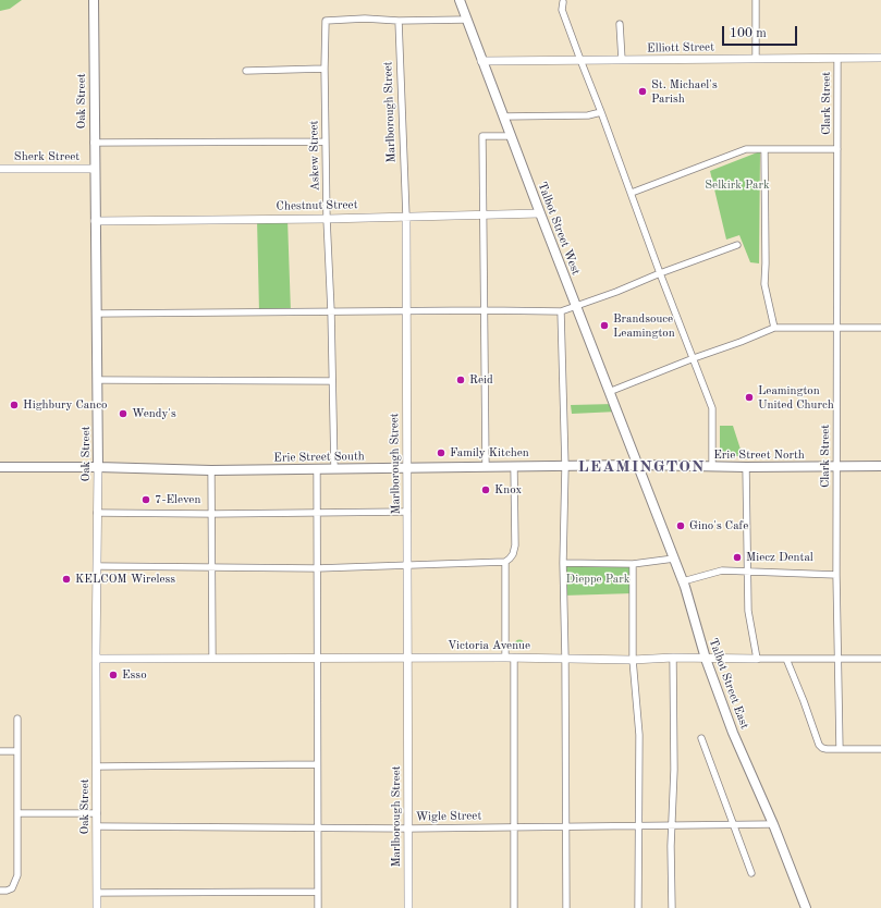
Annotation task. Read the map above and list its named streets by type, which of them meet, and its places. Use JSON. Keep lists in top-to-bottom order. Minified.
{"streets":{"main road":["Oak Street","Talbot Street West","Erie Street North","Erie Street South","Talbot Street East"],"street":["Elliott Street","Clark Street","Marlborough Street","Askew Street","Sherk Street","Chestnut Street","Victoria Avenue","Wigle Street"]},"crossings":[["Elliott Street","Clark Street"],["Elliott Street","Talbot Street West"],["Oak Street","Sherk Street"],["Oak Street","Chestnut Street"],["Oak Street","Erie Street South"],["Oak Street","Victoria Avenue"],["Oak Street","Wigle Street"],["Clark Street","Erie Street North"],["Clark Street","Victoria Avenue"],["Marlborough Street","Askew Street"],["Marlborough Street","Chestnut Street"],["Marlborough Street","Erie Street South"],["Marlborough Street","Victoria Avenue"],["Marlborough Street","Wigle Street"],["Askew Street","Chestnut Street"],["Askew Street","Erie Street South"],["Chestnut Street","Talbot Street West"],["Talbot Street West","Erie Street North"],["Talbot Street West","Erie Street South"],["Talbot Street West","Talbot Street East"],["Erie Street North","Erie Street South"],["Erie Street North","Talbot Street East"],["Erie Street South","Talbot Street East"],["Victoria Avenue","Talbot Street East"],["Talbot Street East","Wigle Street"]],"districts":["LEAMINGTON"],"parks":["Selkirk Park","Dieppe Park"],"places":["St. Michael's Parish","Brandsouce Leamington","Reid","Leamington United Church","Highbury Canco","Wendy's","Family Kitchen","Knox","7-Eleven","Gino's Cafe","Miecz Dental","KELCOM Wireless","Esso"],"scale_bar":"100 m"}
